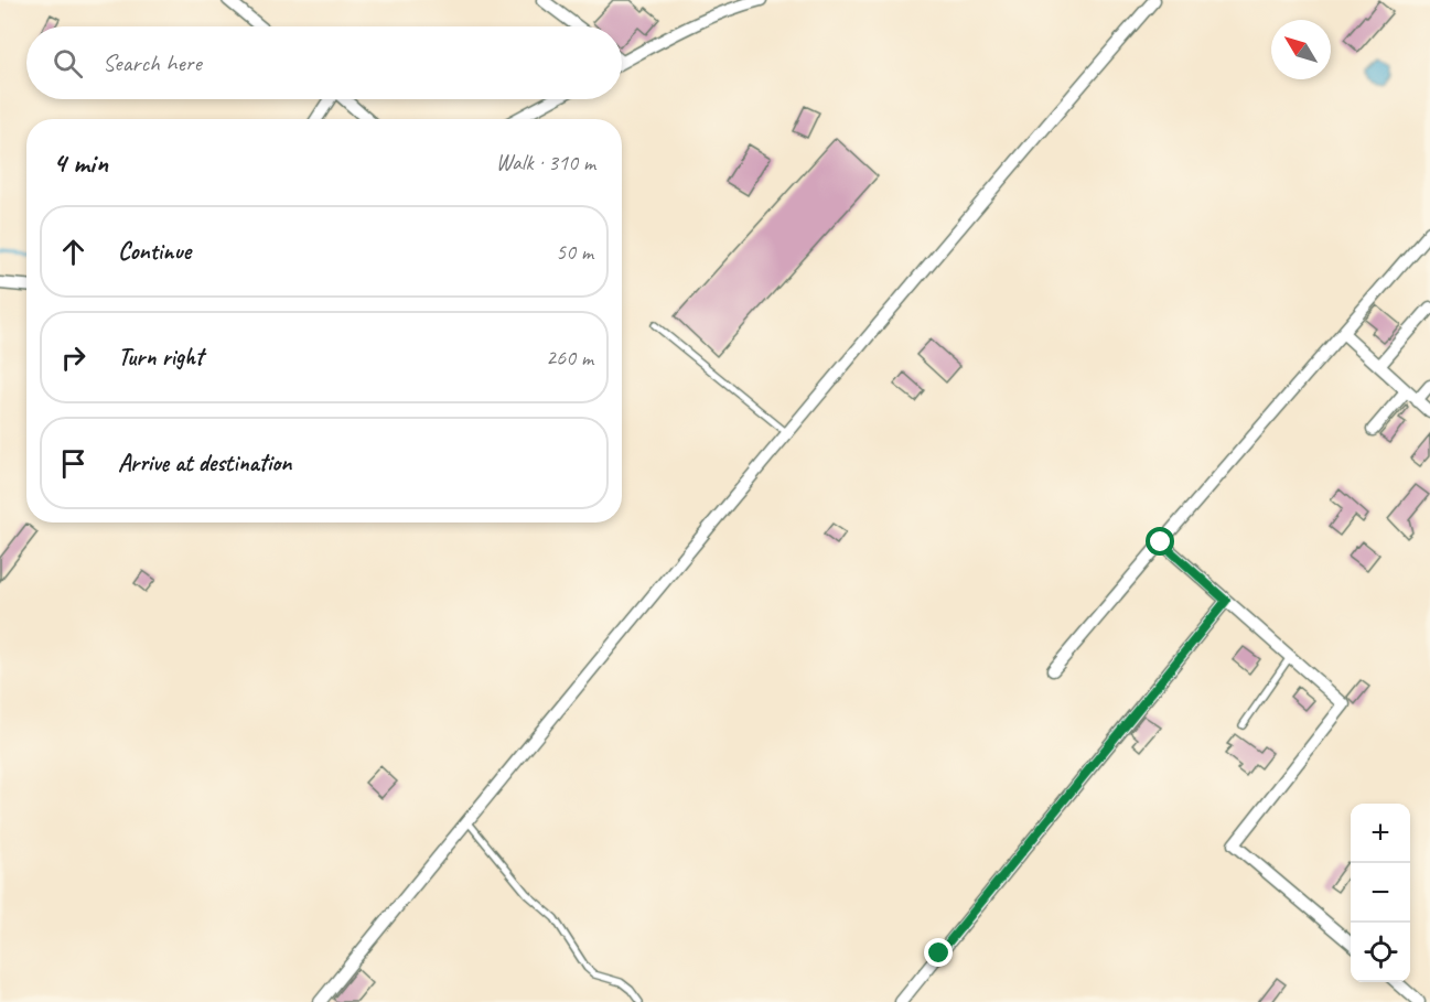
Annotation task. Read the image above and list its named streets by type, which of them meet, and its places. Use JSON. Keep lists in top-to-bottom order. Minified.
{"north":"top left","page":{"search":"Search here","heading":["4 min","Walk · 310 m"],"list":[["Continue","50 m"],["Turn right","260 m"],"Arrive at destination"],"map_buttons":["+","−"]}}
